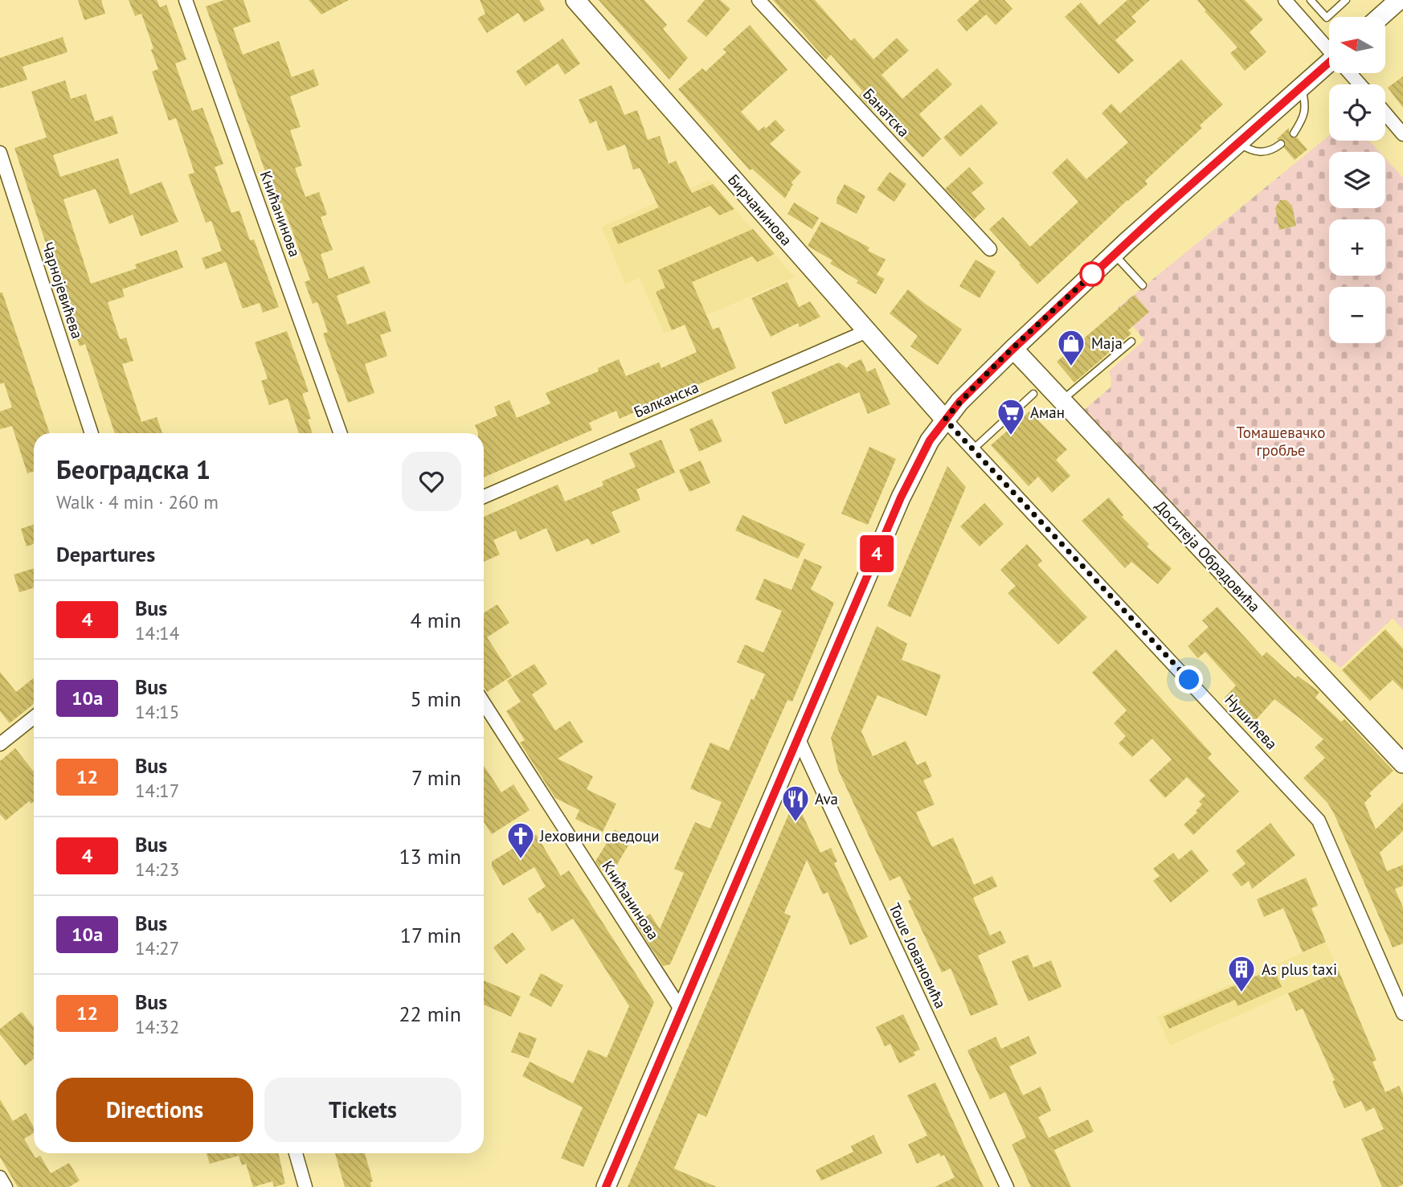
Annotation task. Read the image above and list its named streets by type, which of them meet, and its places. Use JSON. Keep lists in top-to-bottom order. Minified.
{"streets":{"main road":["Бирчанинова","Доситеја Обрадовића"],"street":["Банатска","Книћанинова","Чарнојевићева","Балканска","Нушићева","Тоше Јовановића"]},"crossings":[["Бирчанинова","Балканска"],["Бирчанинова","Нушићева"]],"parks":["Томашевачко гробље"],"places":{"shop":["Маја"],"supermarket":["Аман"],"restaurant":["Ava"],"church":["Јеховини сведоци"],"building":["As plus taxi"]},"lines":["bus line 4"],"north":"left","page":{"on_map":"4","map_buttons":["+","−"],"heading":[["Београдска 1","Walk · 4 min · 260 m"],"Departures"],"list":[{"mark":"4","name":"Bus","note":"14:14","value":"4 min"},{"mark":"10а","name":"Bus","note":"14:15","value":"5 min"},{"mark":"12","name":"Bus","note":"14:17","value":"7 min"},{"mark":"4","name":"Bus","note":"14:23","value":"13 min"},{"mark":"10а","name":"Bus","note":"14:27","value":"17 min"},{"mark":"12","name":"Bus","note":"14:32","value":"22 min"}],"buttons":["Directions","Tickets"]}}
